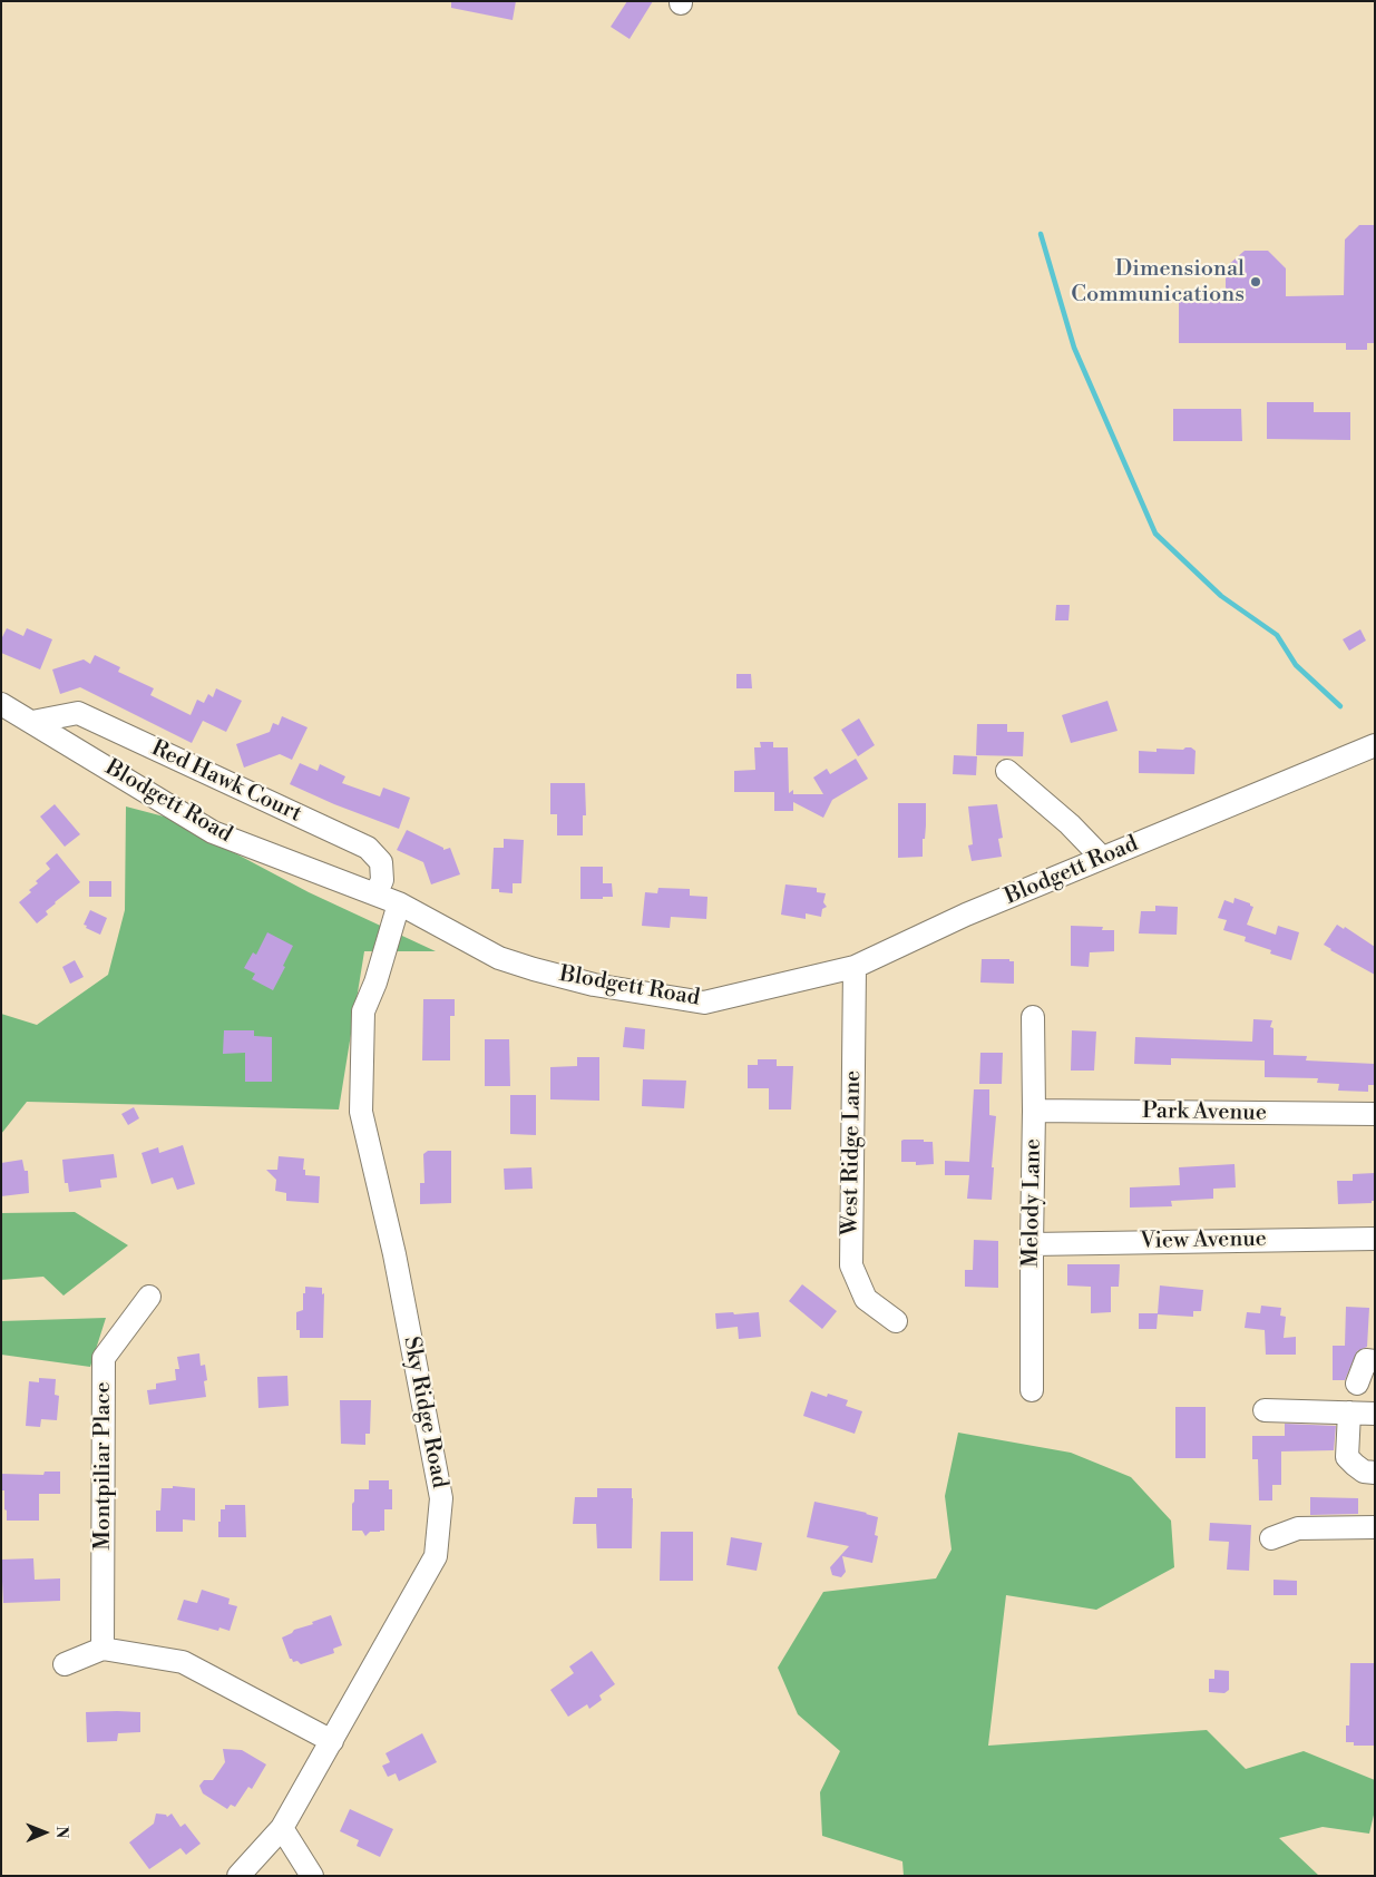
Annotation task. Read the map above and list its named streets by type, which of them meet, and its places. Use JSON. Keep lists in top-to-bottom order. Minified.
{"streets":{"street":["Red Hawk Court","Blodgett Road","Park Avenue","West Ridge Lane","Melody Lane","View Avenue","Sky Ridge Road","Montpiliar Place"]},"crossings":[["Red Hawk Court","Blodgett Road"],["Blodgett Road","West Ridge Lane"],["Blodgett Road","Sky Ridge Road"],["Park Avenue","Melody Lane"],["Melody Lane","View Avenue"]],"places":["Dimensional Communications"],"north":"right"}
